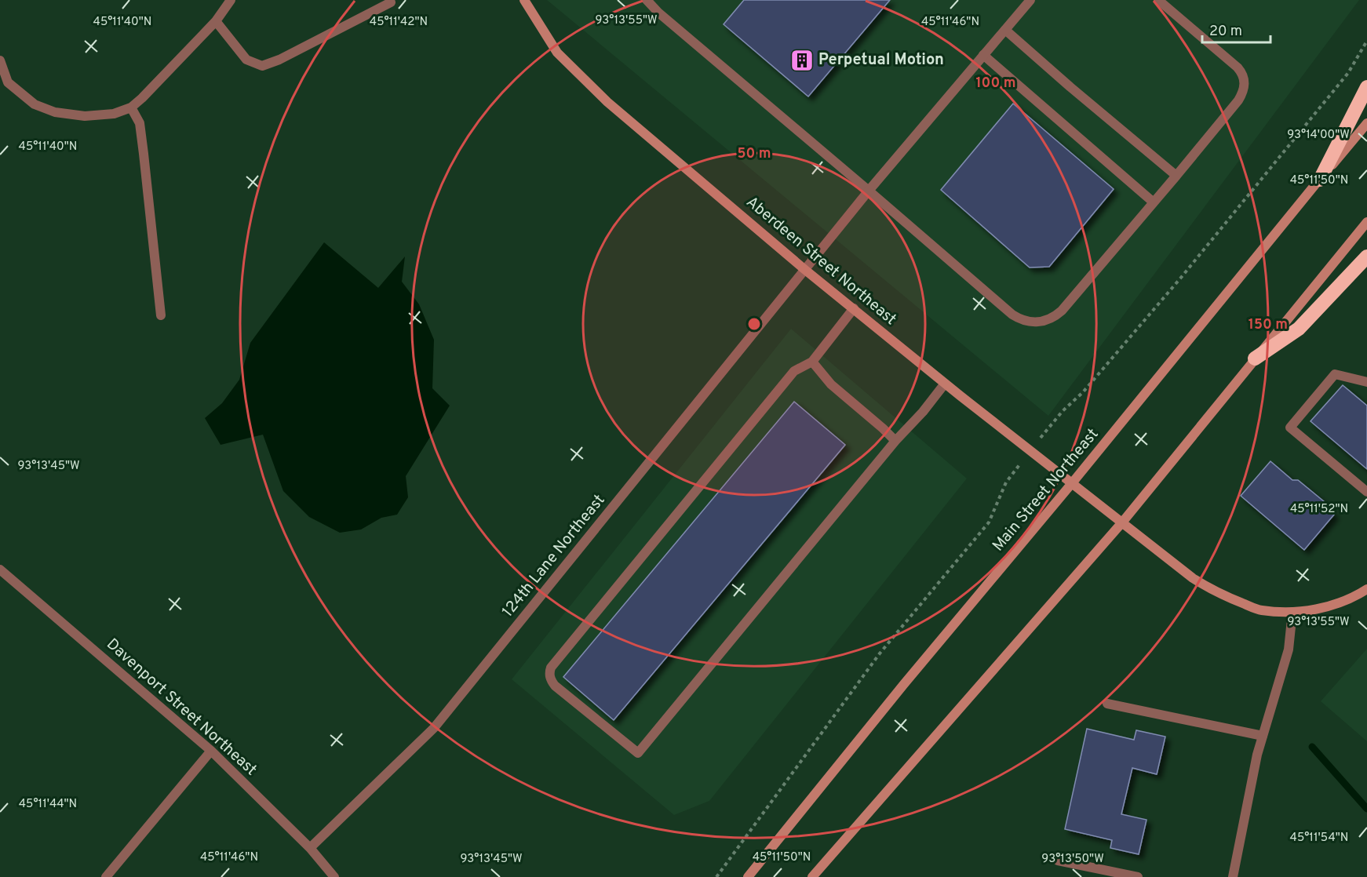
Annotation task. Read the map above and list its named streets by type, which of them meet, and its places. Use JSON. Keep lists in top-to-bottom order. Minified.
{"streets":{"main road":["Aberdeen Street Northeast","Main Street Northeast"],"street":["124th Lane Northeast","Davenport Street Northeast"]},"crossings":[["Aberdeen Street Northeast","Main Street Northeast"],["Aberdeen Street Northeast","124th Lane Northeast"],["124th Lane Northeast","Davenport Street Northeast"]],"places":{"building":["Perpetual Motion"]},"scale_bar":"20 m","coordinates":["93°13'55\"W","45°11'40\"N","45°11'42\"N","45°11'46\"N","93°14'00\"W","45°11'50\"N","93°13'45\"W","45°11'52\"N","45°11'44\"N","45°11'54\"N","93°13'50\"W"],"rings":["100 m","50 m","150 m"]}
